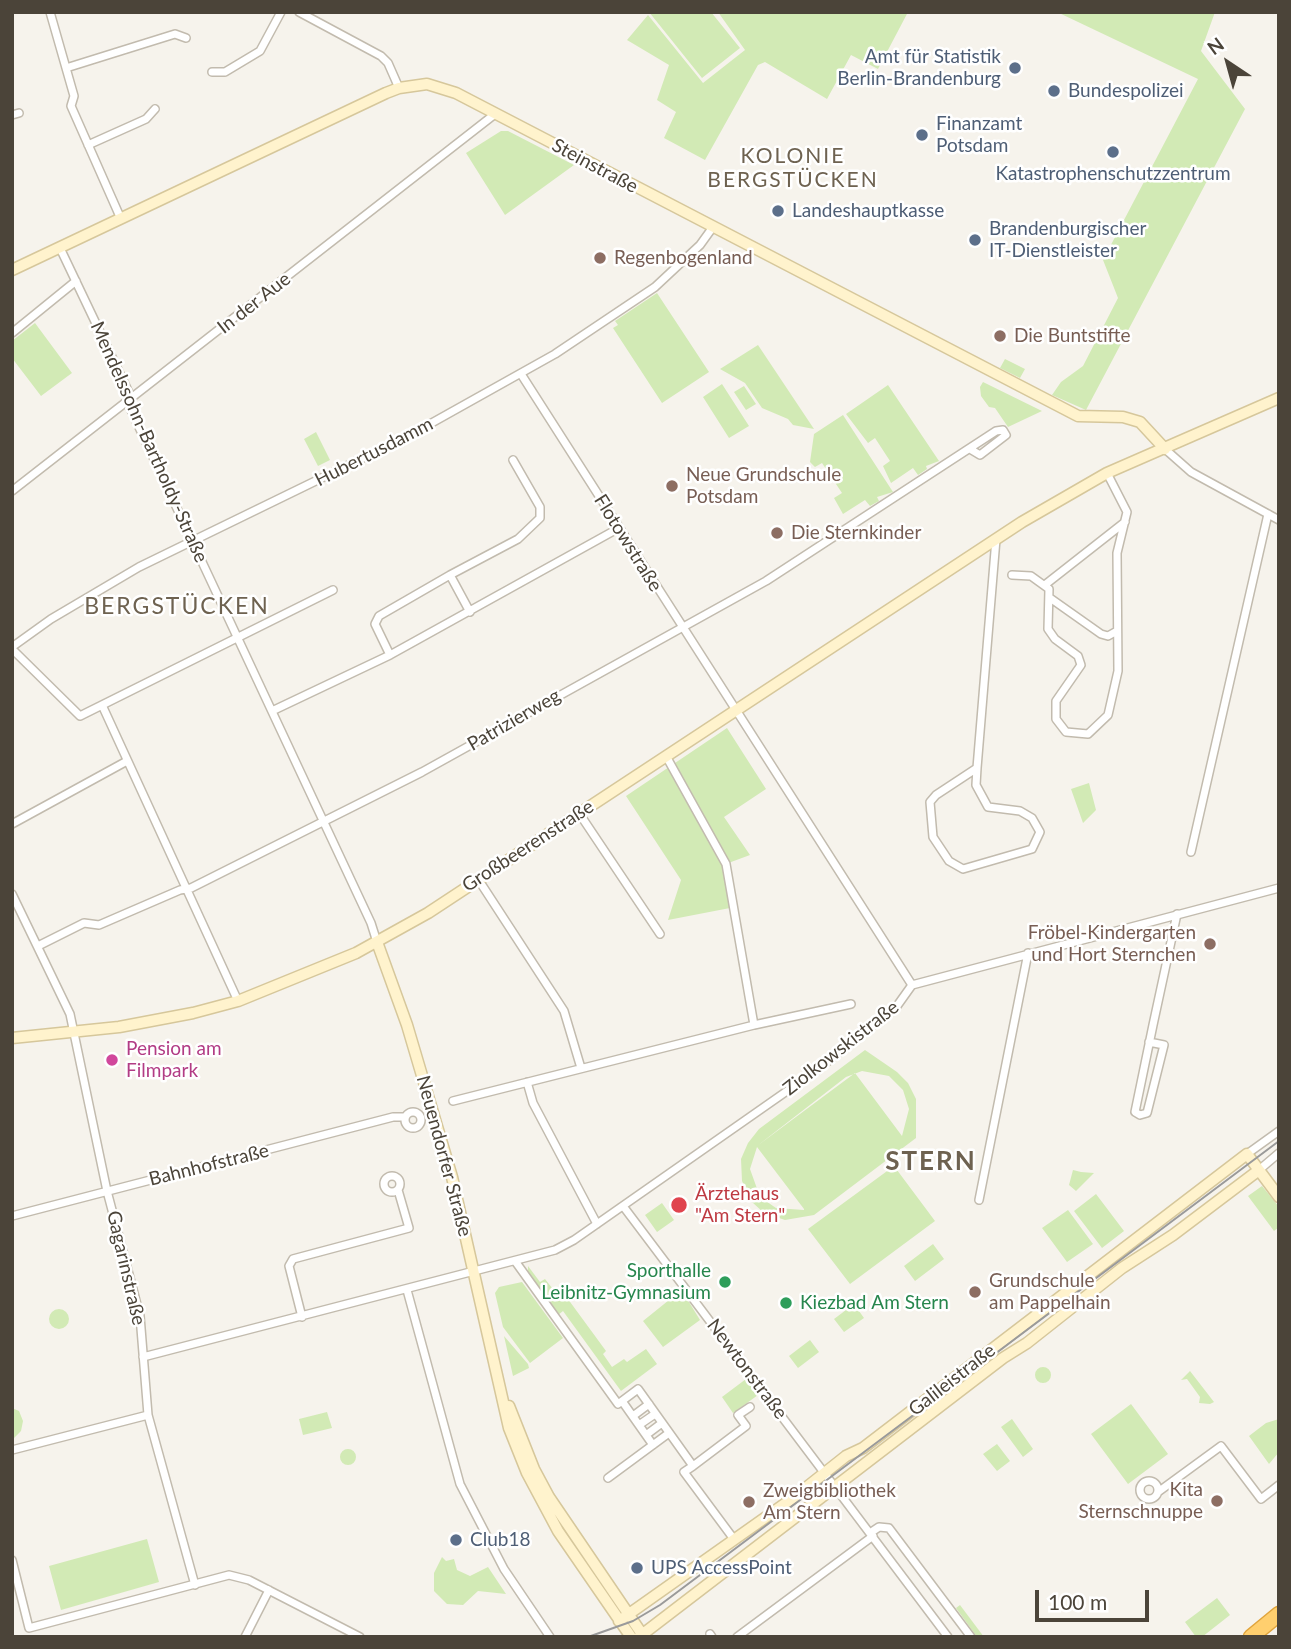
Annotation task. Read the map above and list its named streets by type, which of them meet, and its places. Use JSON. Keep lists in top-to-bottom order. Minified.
{"streets":{"street":["Steinstraße","In der Aue","Mendelssohn-Bartholdy-Straße","Hubertusdamm","Flotowstraße","Patrizierweg","Großbeerenstraße","Ziolkowskistraße","Neuendorfer Straße","Bahnhofstraße","Gagarinstraße","Newtonstraße","Galileistraße"]},"crossings":[["Steinstraße","In der Aue"],["Steinstraße","Mendelssohn-Bartholdy-Straße"],["Steinstraße","Hubertusdamm"],["Steinstraße","Großbeerenstraße"],["In der Aue","Mendelssohn-Bartholdy-Straße"],["Mendelssohn-Bartholdy-Straße","Hubertusdamm"],["Mendelssohn-Bartholdy-Straße","Patrizierweg"],["Mendelssohn-Bartholdy-Straße","Großbeerenstraße"],["Mendelssohn-Bartholdy-Straße","Neuendorfer Straße"],["Hubertusdamm","Flotowstraße"],["Flotowstraße","Patrizierweg"],["Flotowstraße","Großbeerenstraße"],["Flotowstraße","Ziolkowskistraße"],["Patrizierweg","Gagarinstraße"],["Großbeerenstraße","Neuendorfer Straße"],["Großbeerenstraße","Gagarinstraße"],["Ziolkowskistraße","Neuendorfer Straße"],["Ziolkowskistraße","Gagarinstraße"],["Ziolkowskistraße","Newtonstraße"],["Neuendorfer Straße","Galileistraße"],["Bahnhofstraße","Gagarinstraße"],["Newtonstraße","Galileistraße"]],"districts":["KOLONIE BERGSTÜCKEN","BERGSTÜCKEN","STERN"],"places":["Amt für Statistik Berlin-Brandenburg","Bundespolizei","Finanzamt Potsdam","Katastrophenschutzzentrum","Landeshauptkasse","Brandenburgischer IT-Dienstleister","Regenbogenland","Die Buntstifte","Neue Grundschule Potsdam","Die Sternkinder","Fröbel-Kindergarten und Hort Sternchen","Pension am Filmpark","Ärztehaus \"Am Stern\"","Sporthalle Leibnitz-Gymnasium","Grundschule am Pappelhain","Kiezbad Am Stern","Kita Sternschnuppe","Zweigbibliothek Am Stern","Club18","UPS AccessPoint"],"scale_bar":"100 m","north":"top left"}
